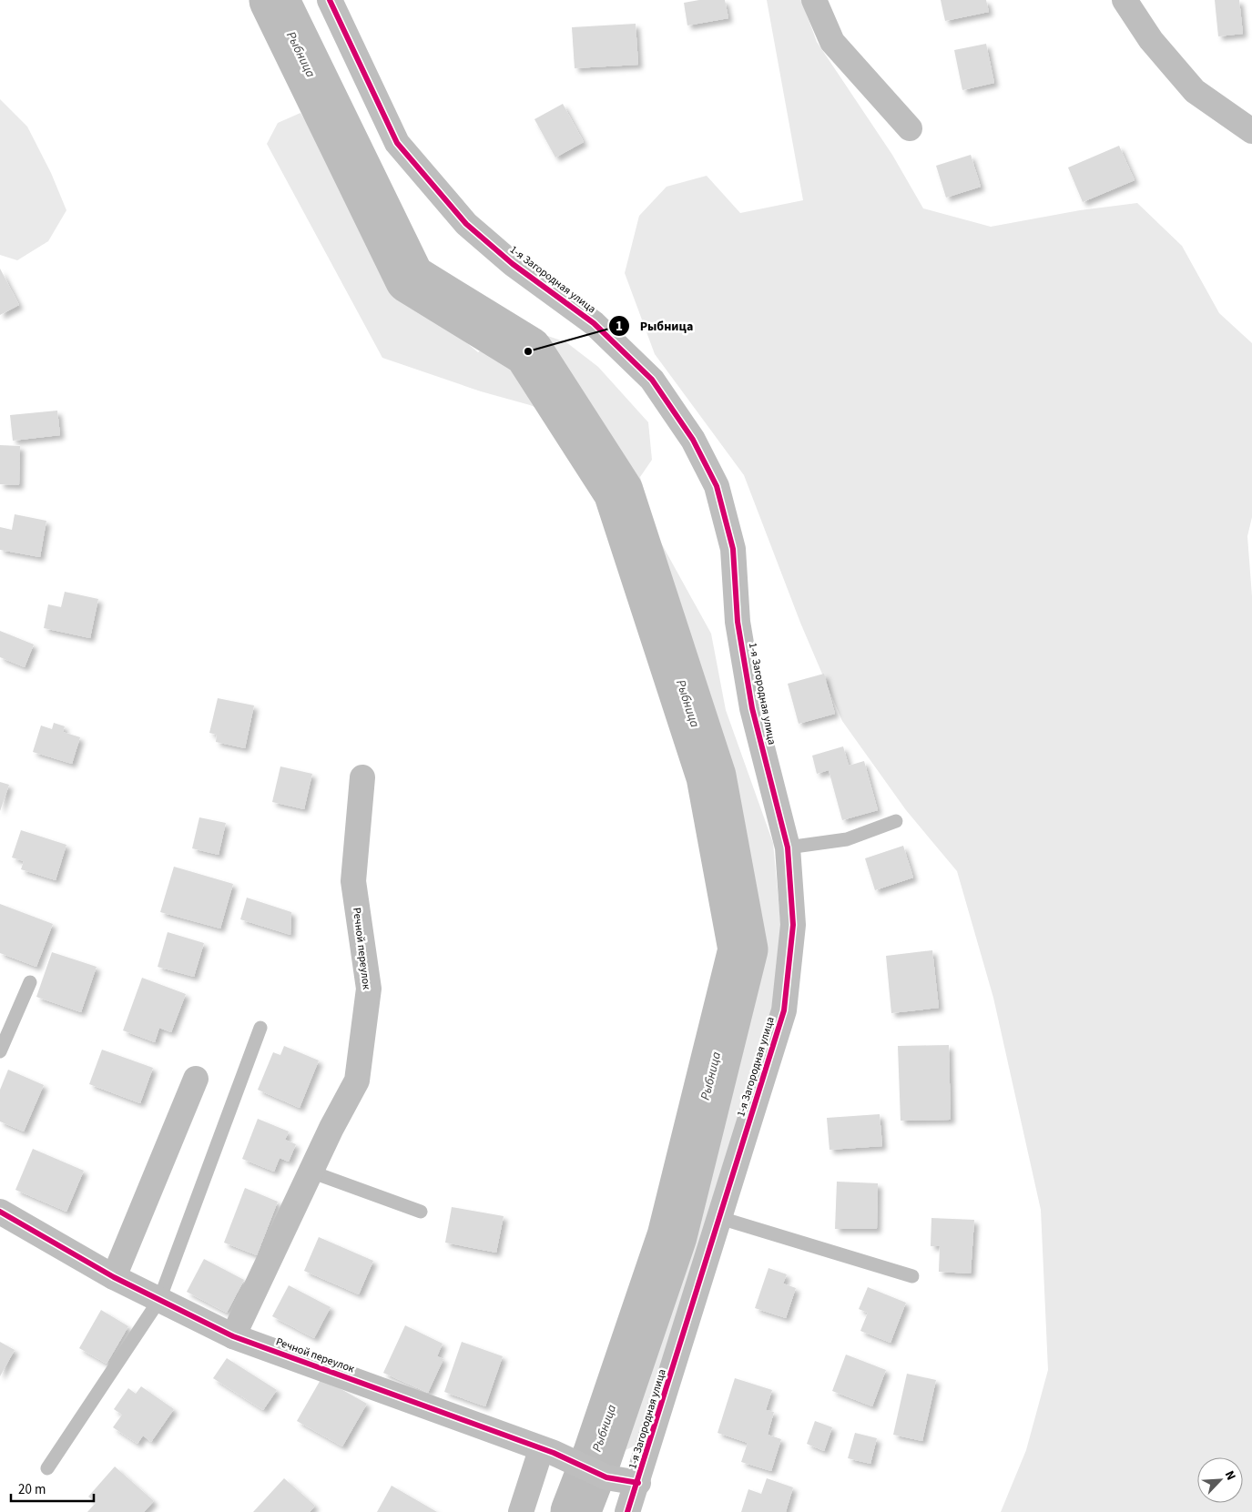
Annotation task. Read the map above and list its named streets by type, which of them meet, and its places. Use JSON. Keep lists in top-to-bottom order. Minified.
{"streets":{"street":["1-я Загородная улица","Речной переулок"]},"crossings":[["1-я Загородная улица","Речной переулок"]],"water":["Рыбница"],"places":["Рыбница"],"scale_bar":"20 m","north":"top right"}
